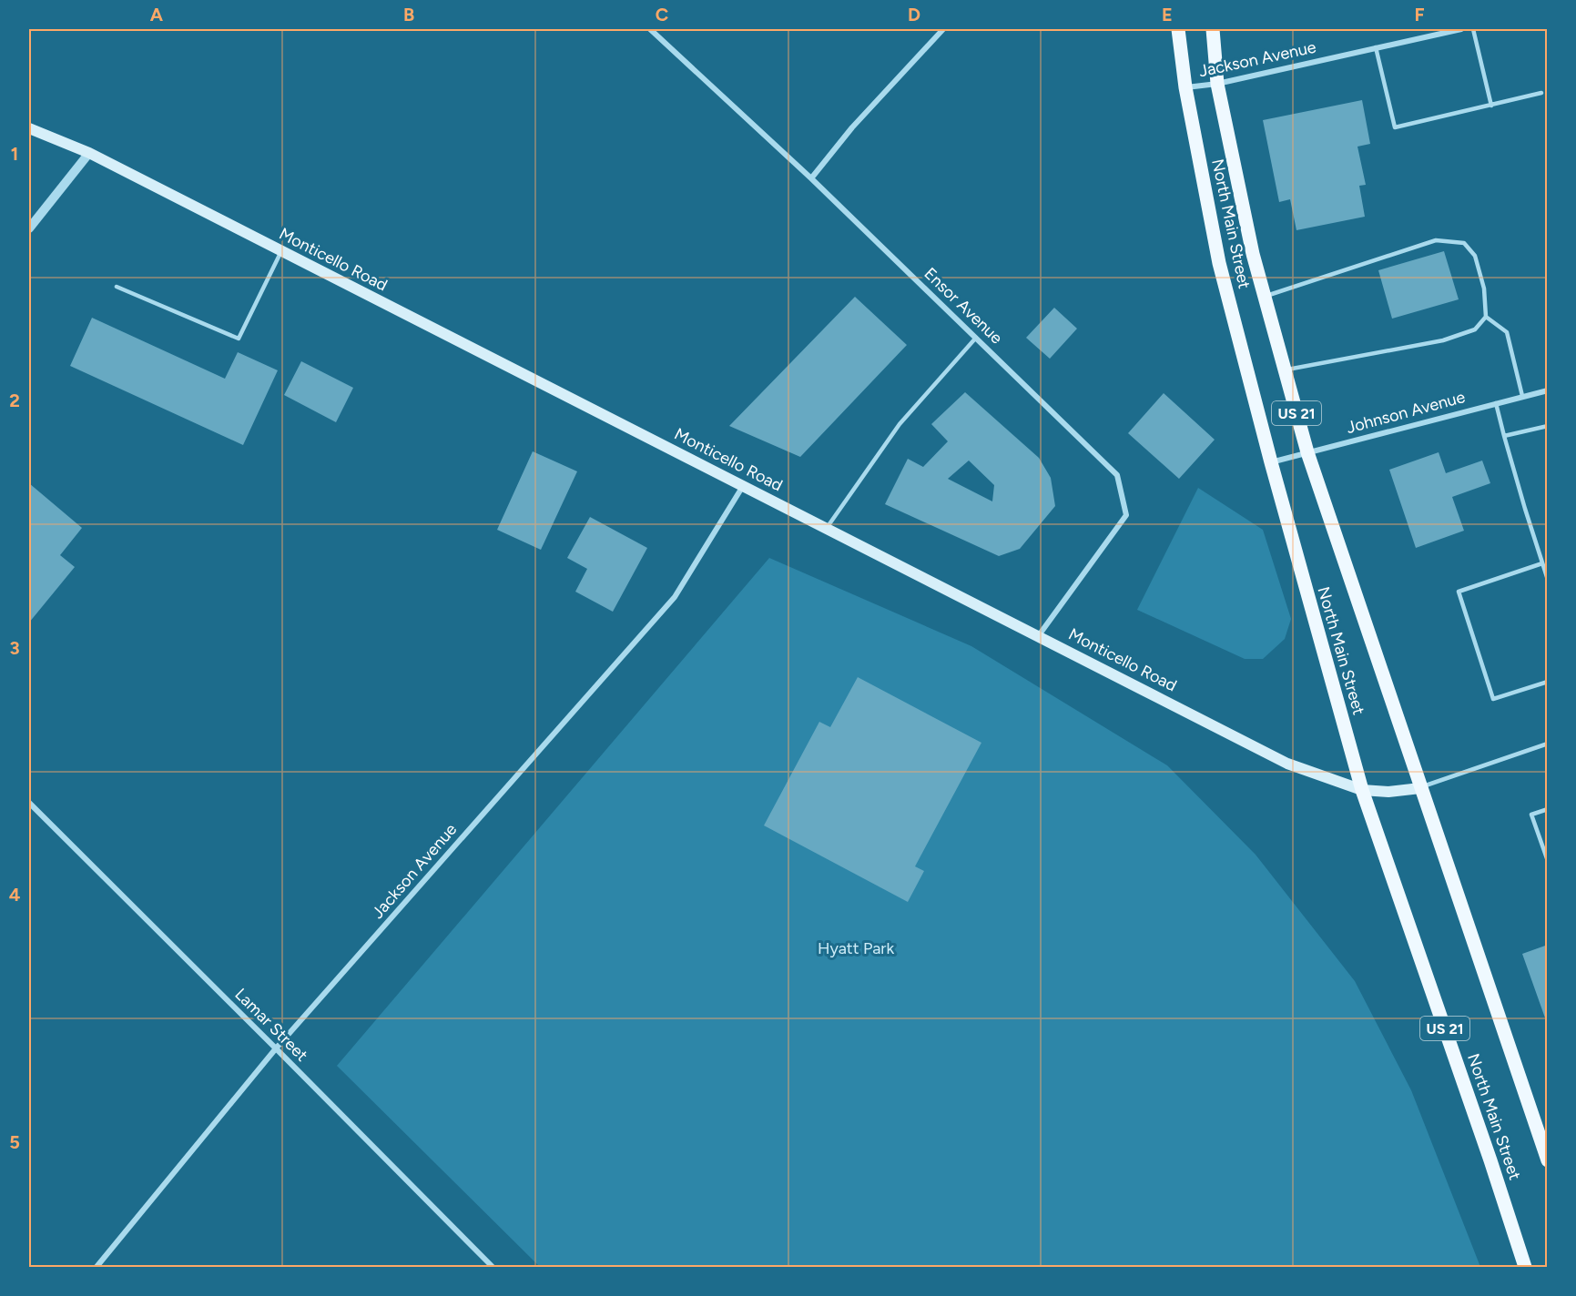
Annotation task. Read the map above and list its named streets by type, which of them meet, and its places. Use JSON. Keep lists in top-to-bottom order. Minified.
{"streets":{"main road":["North Main Street","Monticello Road","US 21"],"street":["Jackson Avenue","Ensor Avenue","Johnson Avenue","Lamar Street"]},"crossings":[["Jackson Avenue","North Main Street"],["Jackson Avenue","Monticello Road"],["Jackson Avenue","Lamar Street"],["North Main Street","Monticello Road"],["North Main Street","Johnson Avenue"],["Monticello Road","Ensor Avenue"]],"parks":["Hyatt Park"],"grid":{"columns":["A","B","C","D","E","F"],"rows":["1","2","3","4","5"]}}
